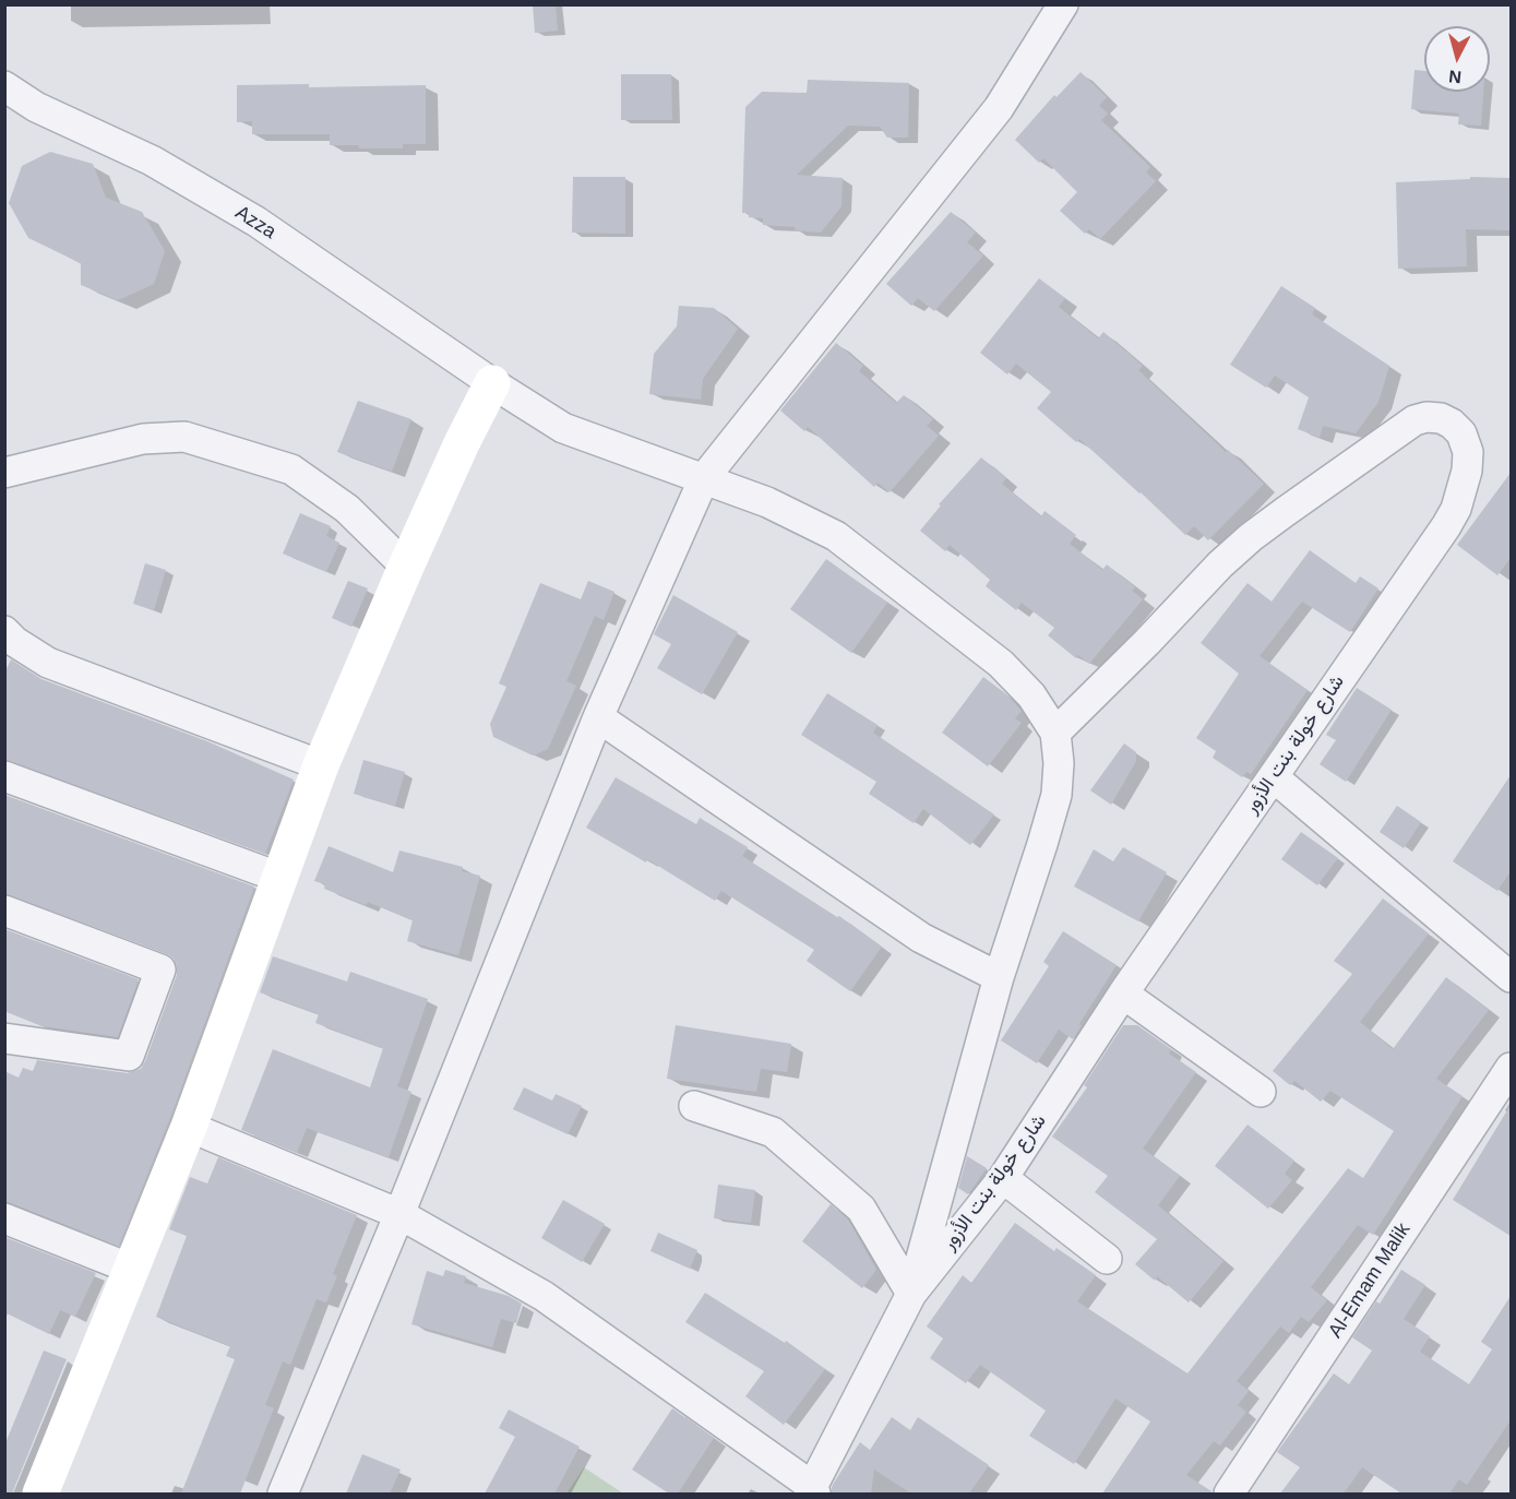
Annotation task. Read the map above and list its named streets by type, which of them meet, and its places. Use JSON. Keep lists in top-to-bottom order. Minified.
{"streets":{"street":["Azza","شارع خولة بنت الأزور","Al-Emam Malik"]},"crossings":[["Azza","شارع خولة بنت الأزور"]],"north":"bottom"}
